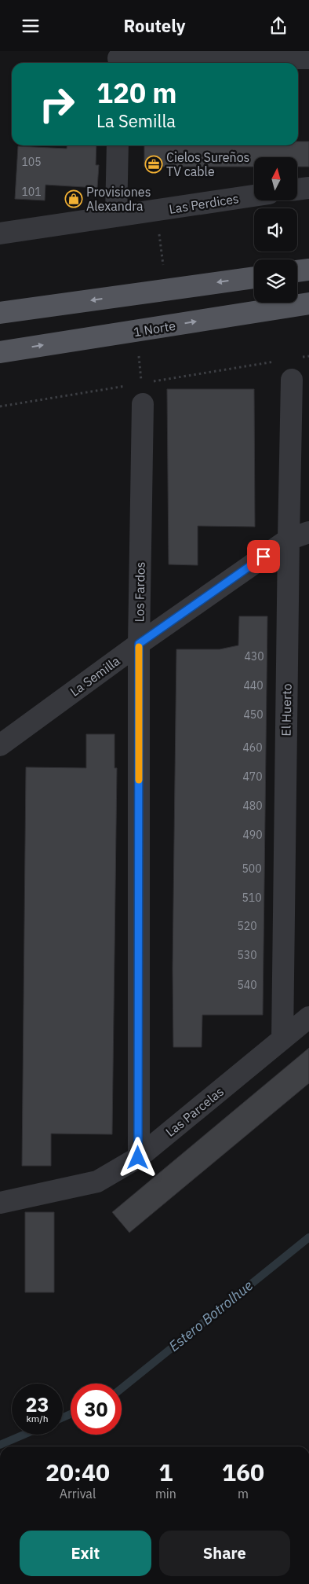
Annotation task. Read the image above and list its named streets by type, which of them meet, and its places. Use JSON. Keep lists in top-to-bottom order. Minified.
{"streets":{"main road":["1 Norte"],"street":["Las Perdices","Los Fardos","La Semilla","El Huerto","Las Parcelas"]},"crossings":[["Los Fardos","La Semilla"],["Los Fardos","Las Parcelas"],["La Semilla","El Huerto"],["El Huerto","Las Parcelas"]],"water":["Estero Botrolhue"],"places":{"office":["Cielos Sureños TV cable"],"shop":["Provisiones Alexandra"]},"house_numbers":["105","101","430","440","450","460","470","480","490","500","510","520","530","540"],"north":"top","page":{"header":"Routely","turn":["120 m","La Semilla"],"speed":"23 km/h","limit":"30","eta":["20:40","Arrival","1","min","160","m"],"buttons":["Exit","Share"]}}
